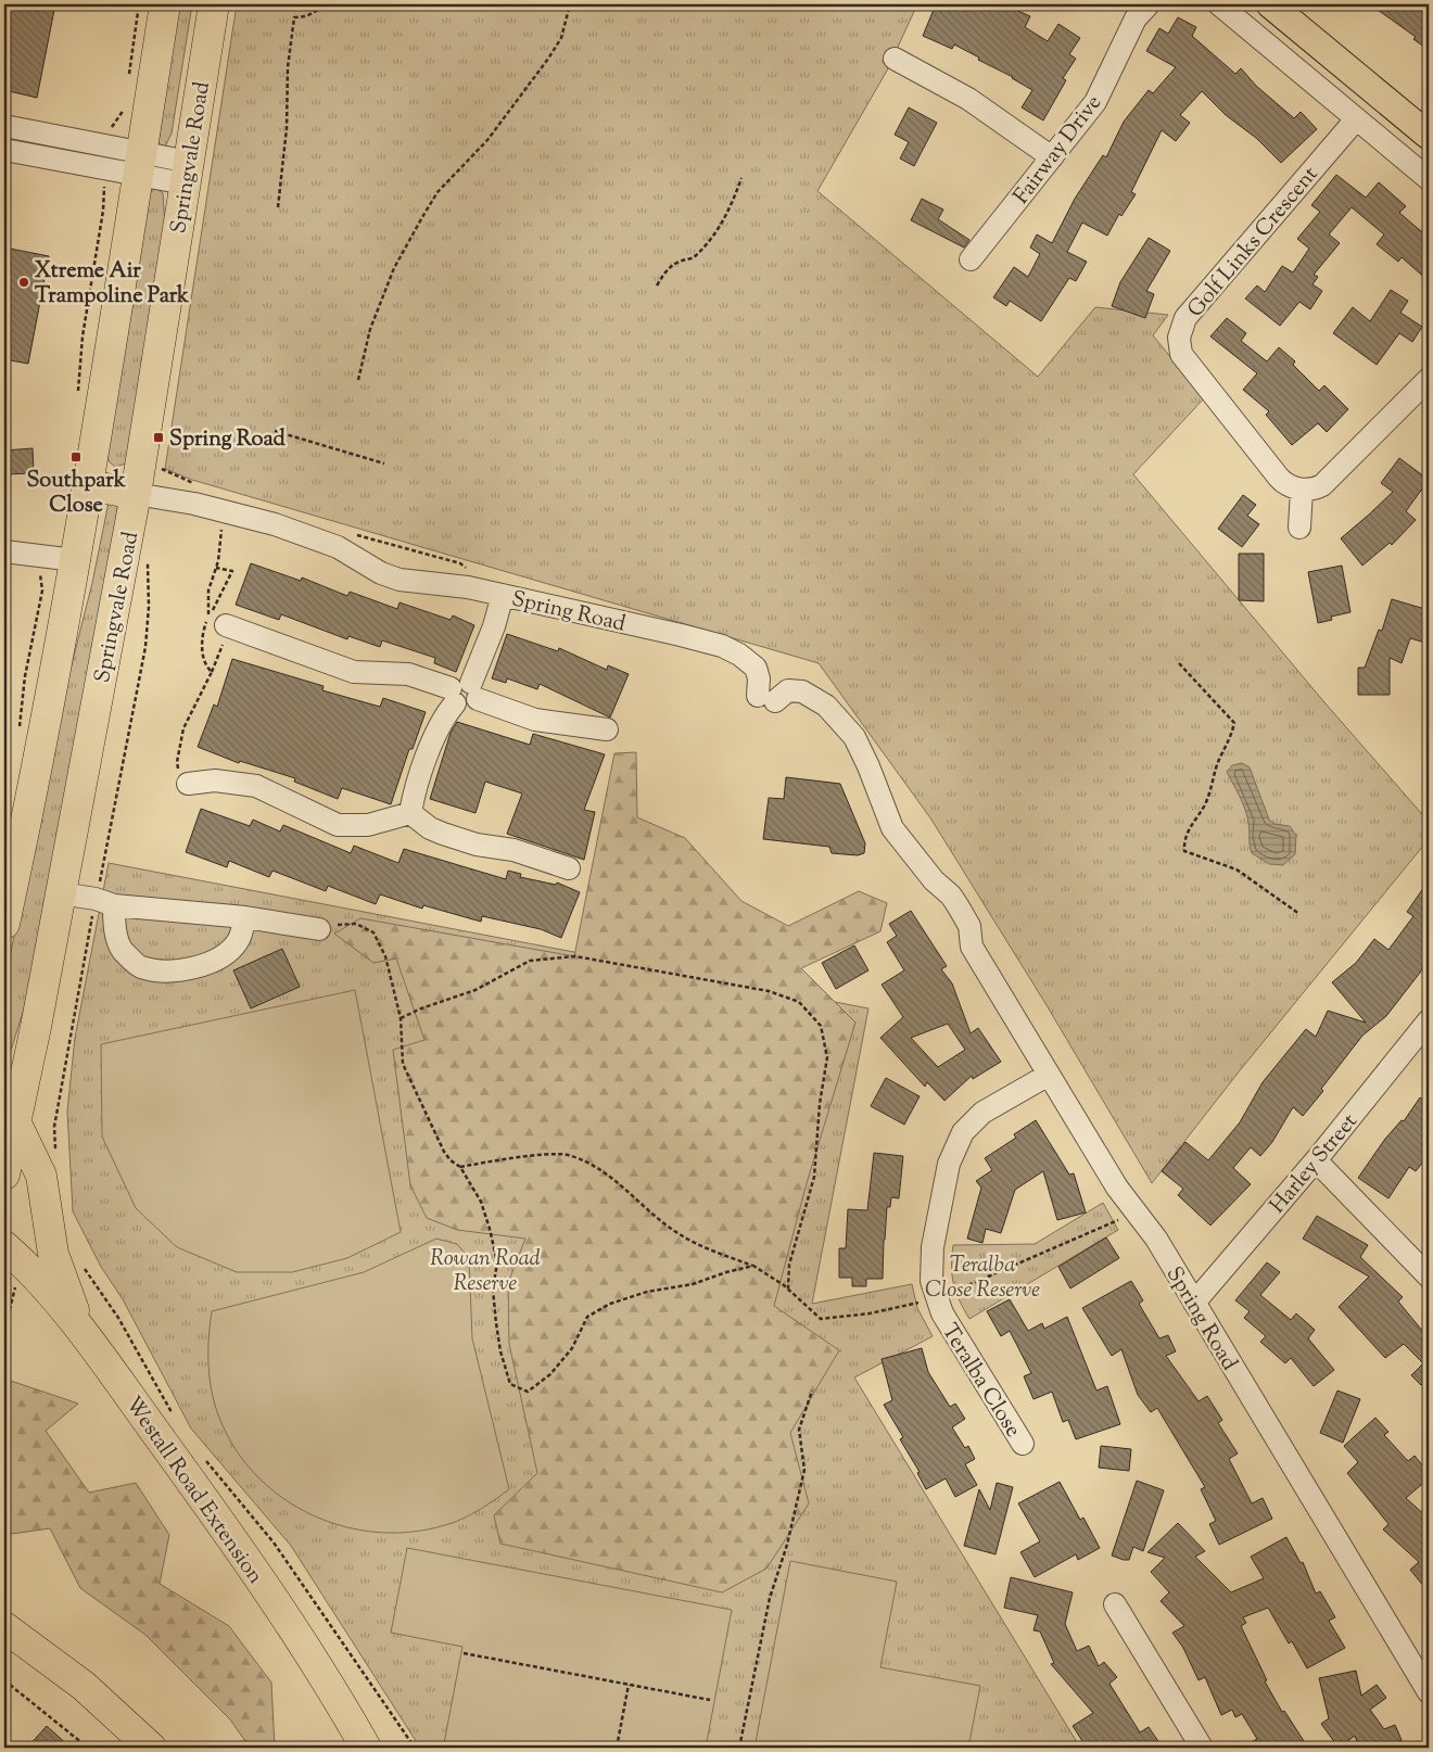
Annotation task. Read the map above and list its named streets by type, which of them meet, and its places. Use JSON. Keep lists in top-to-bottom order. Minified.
{"streets":{"highway":["Springvale Road","Westall Road Extension"],"street":["Fairway Drive","Golf Links Crescent","Spring Road","Harley Street","Teralba Close"]},"crossings":[["Springvale Road","Spring Road"],["Spring Road","Harley Street"],["Spring Road","Teralba Close"]],"parks":["Rowan Road Reserve","Teralba Close Reserve"],"places":{"other":["Xtreme Air Trampoline Park"],"transit":["Spring Road","Southpark Close"]}}
